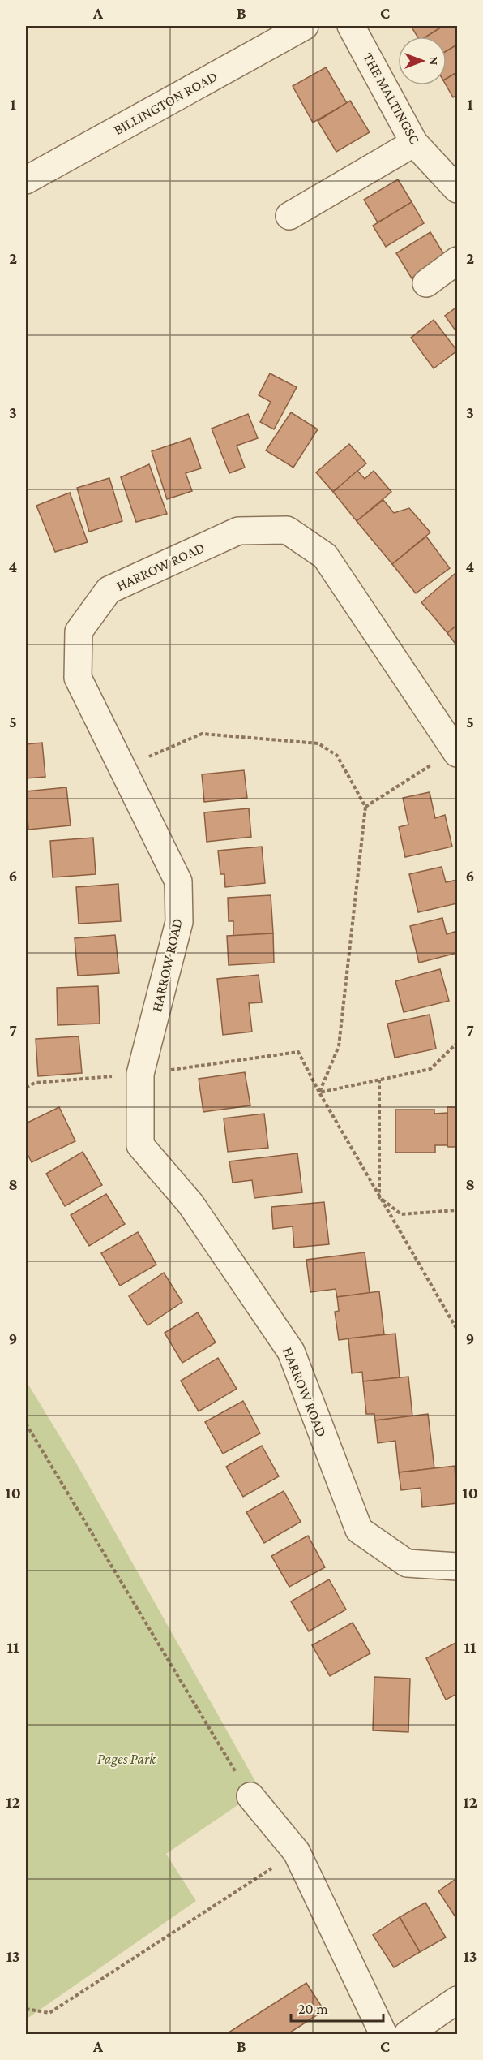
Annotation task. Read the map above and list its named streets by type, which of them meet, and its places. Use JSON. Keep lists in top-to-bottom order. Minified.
{"streets":{"street":["THE MALTINGSC","BILLINGTON ROAD","HARROW ROAD"]},"parks":["Pages Park"],"scale_bar":"20 m","north":"right","grid":{"columns":["A","B","C"],"rows":["1","2","3","4","5","6","7","8","9","10","11","12","13"]}}
